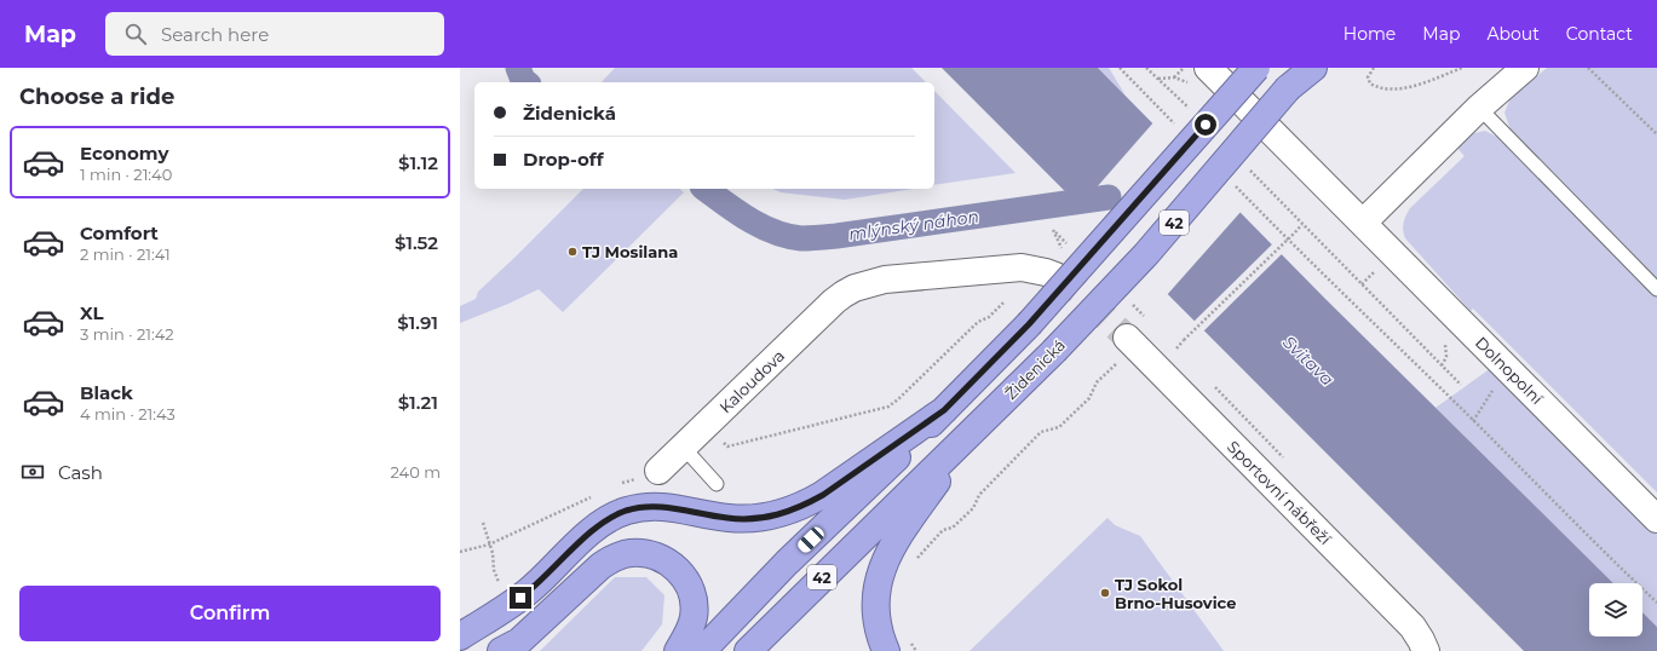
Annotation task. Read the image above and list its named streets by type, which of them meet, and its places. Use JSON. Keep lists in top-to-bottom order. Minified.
{"streets":{"highway":["42","Židenická"],"street":["Dolnopolní","Kaloudova","Sportovní nábřeží"]},"crossings":[["42","Židenická"]],"water":["mlýnský náhon","Svitava"],"places":["TJ Mosilana","TJ Sokol Brno-Husovice"],"page":{"header":"Map","search":"Search here","nav":["Home","Map","About","Contact"],"heading":"Choose a ride","banner":["Židenická","Drop-off"],"list":[{"name":"Economy","note":"1 min · 21:40","value":"$1.12"},{"name":"Comfort","note":"2 min · 21:41","value":"$1.52"},{"name":"XL","note":"3 min · 21:42","value":"$1.91"},{"name":"Black","note":"4 min · 21:43","value":"$1.21"}],"pay":["Cash","240 m"],"buttons":"Confirm"}}
